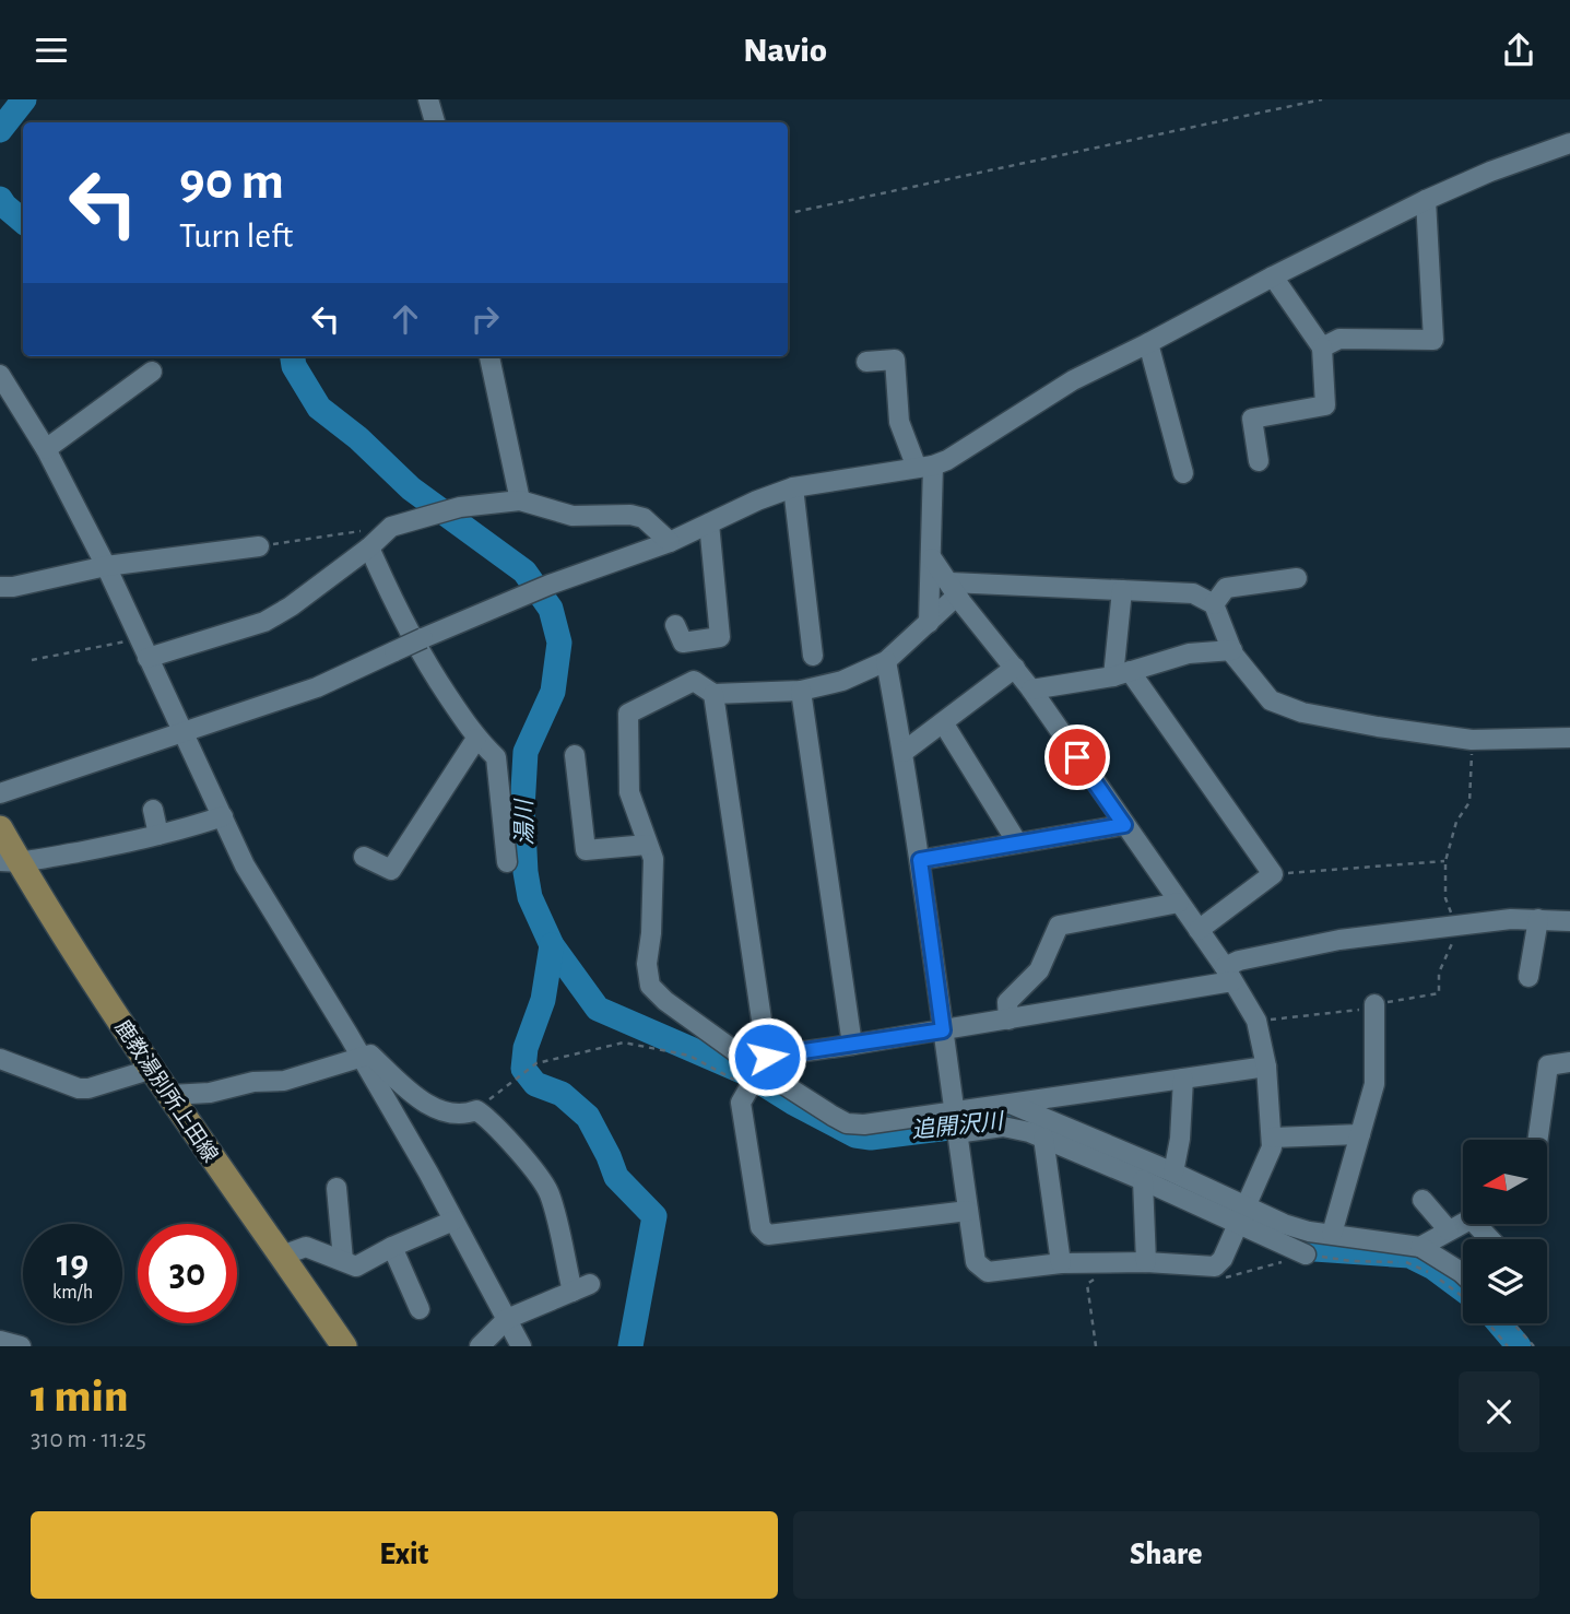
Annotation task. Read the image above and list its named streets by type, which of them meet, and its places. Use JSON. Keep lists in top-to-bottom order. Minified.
{"streets":{"main road":["鹿教湯別所上田線"]},"water":["湯川","追開沢川"],"north":"left","page":{"header":"Navio","turn":["90 m","Turn left"],"speed":"19 km/h","limit":"30","heading":["1 min","310 m · 11:25"],"buttons":["Exit","Share"]}}
